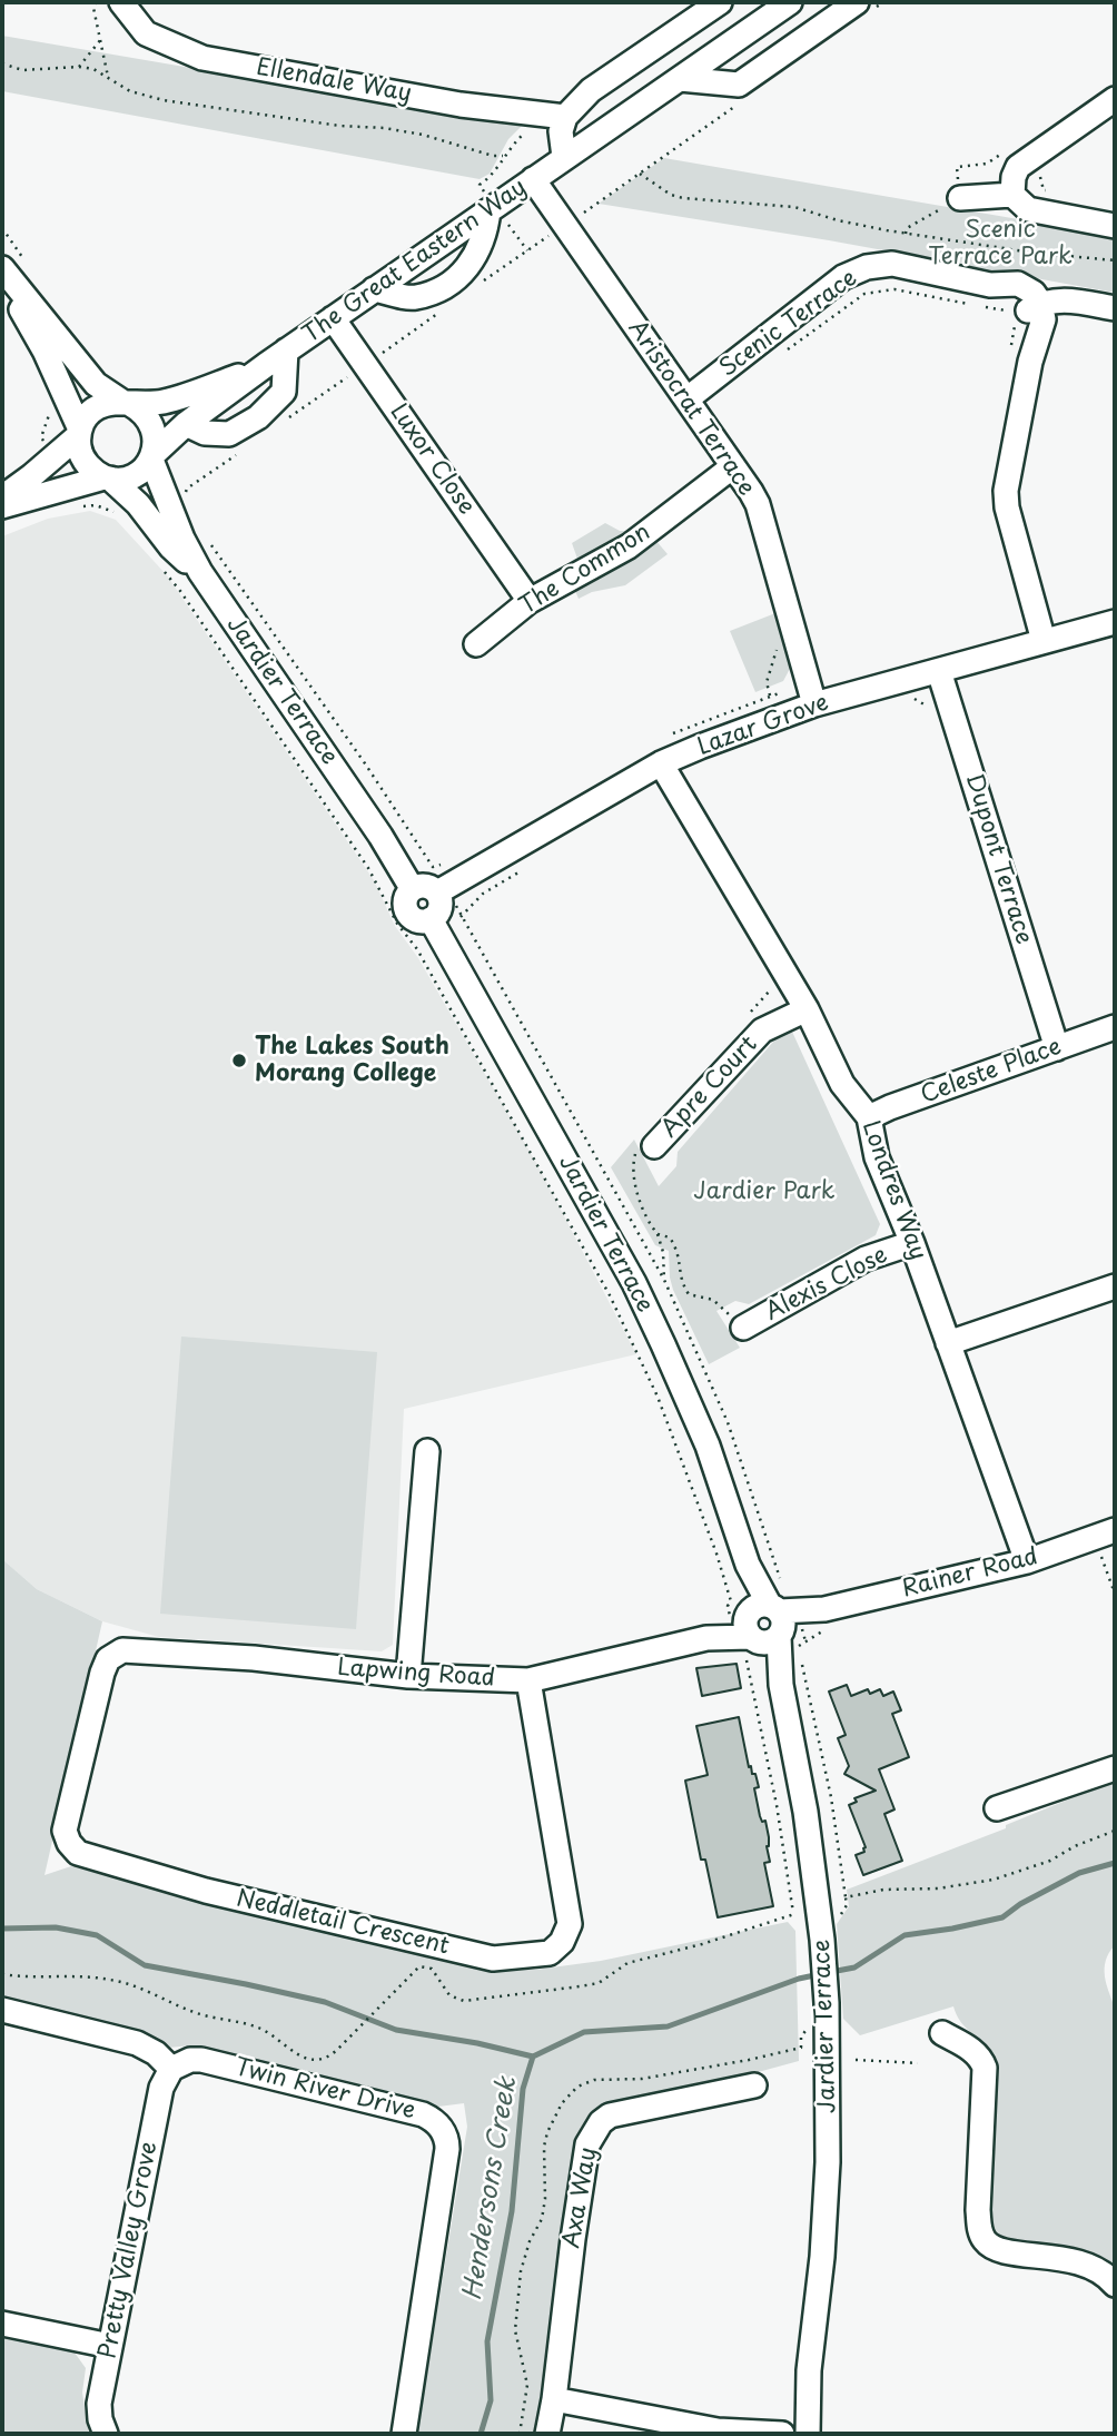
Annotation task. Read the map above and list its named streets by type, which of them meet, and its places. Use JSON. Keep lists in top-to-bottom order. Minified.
{"streets":{"street":["Ellendale Way","The Great Eastern Way","Scenic Terrace","Aristocrat Terrace","Luxor Close","The Common","Jardier Terrace","Lazar Grove","Dupont Terrace","Celeste Place","Apre Court","Londres Way","Alexis Close","Rainer Road","Lapwing Road","Neddletail Crescent","Twin River Drive","Axa Way","Pretty Valley Grove"]},"crossings":[["The Great Eastern Way","Aristocrat Terrace"],["The Great Eastern Way","Luxor Close"],["The Great Eastern Way","Jardier Terrace"],["Scenic Terrace","Aristocrat Terrace"],["Aristocrat Terrace","The Common"],["Aristocrat Terrace","Lazar Grove"],["Luxor Close","The Common"],["Jardier Terrace","Lazar Grove"],["Jardier Terrace","Rainer Road"],["Jardier Terrace","Lapwing Road"],["Lazar Grove","Dupont Terrace"],["Lazar Grove","Londres Way"],["Dupont Terrace","Celeste Place"],["Celeste Place","Londres Way"],["Apre Court","Londres Way"],["Londres Way","Alexis Close"],["Londres Way","Rainer Road"],["Rainer Road","Lapwing Road"],["Lapwing Road","Neddletail Crescent"],["Twin River Drive","Pretty Valley Grove"]],"water":["Hendersons Creek"],"parks":["Scenic Terrace Park","Jardier Park"],"places":["The Lakes South Morang College"]}
